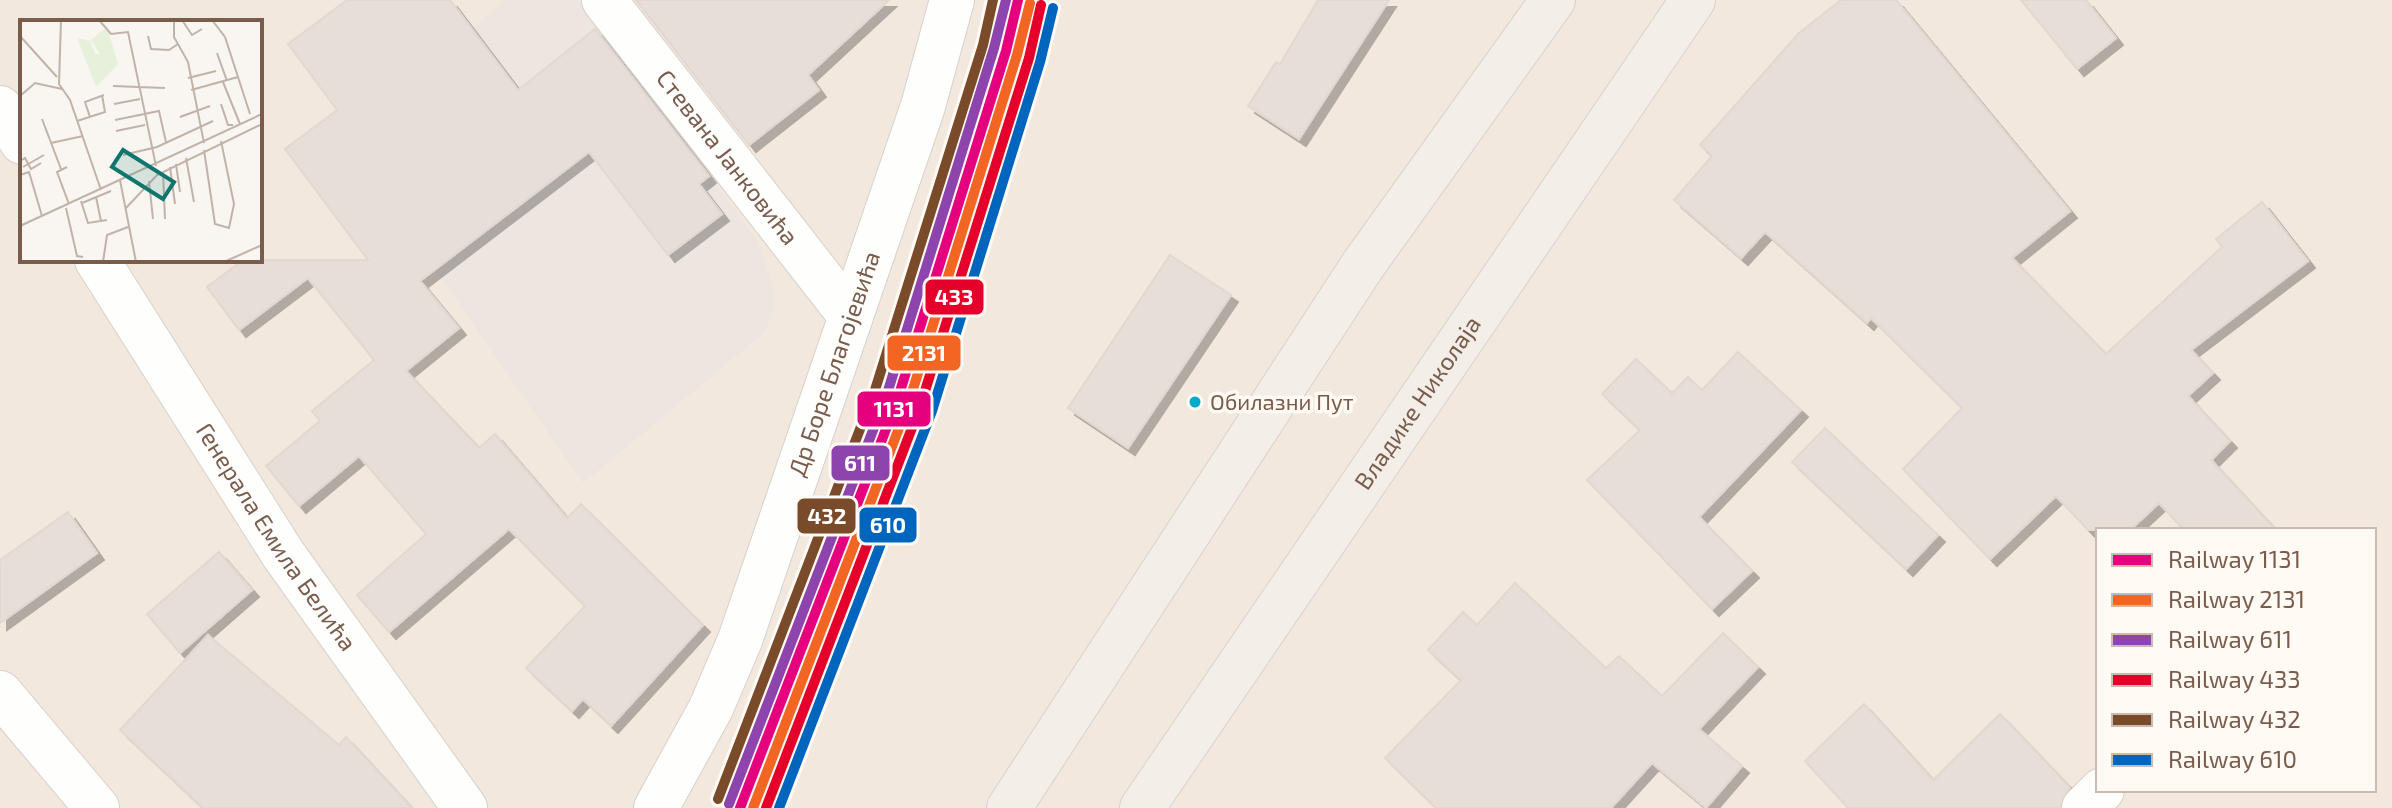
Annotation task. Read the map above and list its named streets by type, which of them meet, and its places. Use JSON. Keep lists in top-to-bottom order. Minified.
{"streets":{"main road":["Владике Николаја"],"street":["Стевана Јанковића","Др Боре Благојевића","Генерала Емила Белића"]},"crossings":[["Стевана Јанковића","Др Боре Благојевића"]],"places":["Обилазни Пут"],"lines":["rail line 1131","rail line 611","rail line 432","rail line 2131","rail line 433","rail line 610"],"legend":["Railway 1131","Railway 2131","Railway 611","Railway 433","Railway 432","Railway 610"]}
